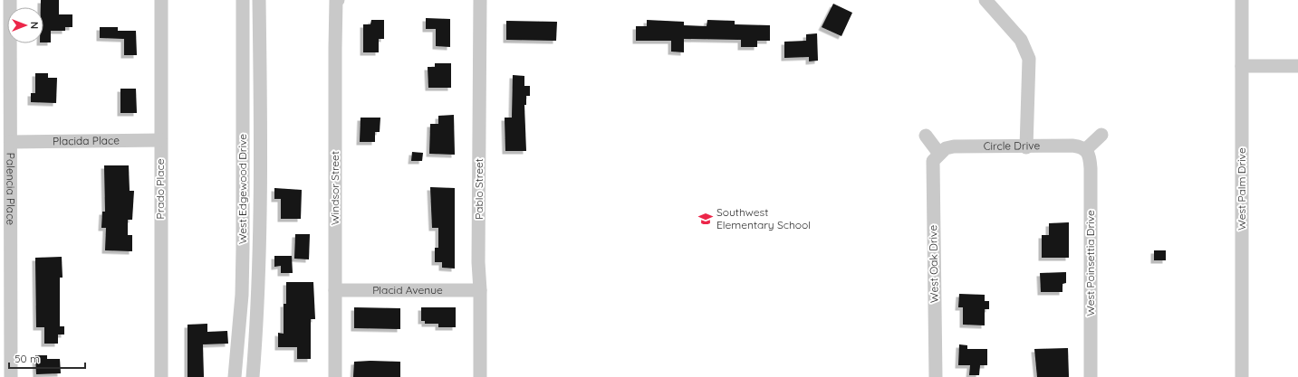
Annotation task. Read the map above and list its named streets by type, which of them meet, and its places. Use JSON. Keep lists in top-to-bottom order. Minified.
{"streets":{"street":["Placida Place","Circle Drive","Windsor Street","Palencia Place","Prado Place","West Edgewood Drive","Pablo Street","West Palm Drive","West Poinsettia Drive","West Oak Drive","Placid Avenue"]},"crossings":[["Placida Place","Palencia Place"],["Placida Place","Prado Place"],["Circle Drive","West Poinsettia Drive"],["Circle Drive","West Oak Drive"],["Windsor Street","Placid Avenue"],["Pablo Street","Placid Avenue"]],"places":{"school or university":["Southwest Elementary School"]},"scale_bar":"50 m","north":"right"}
